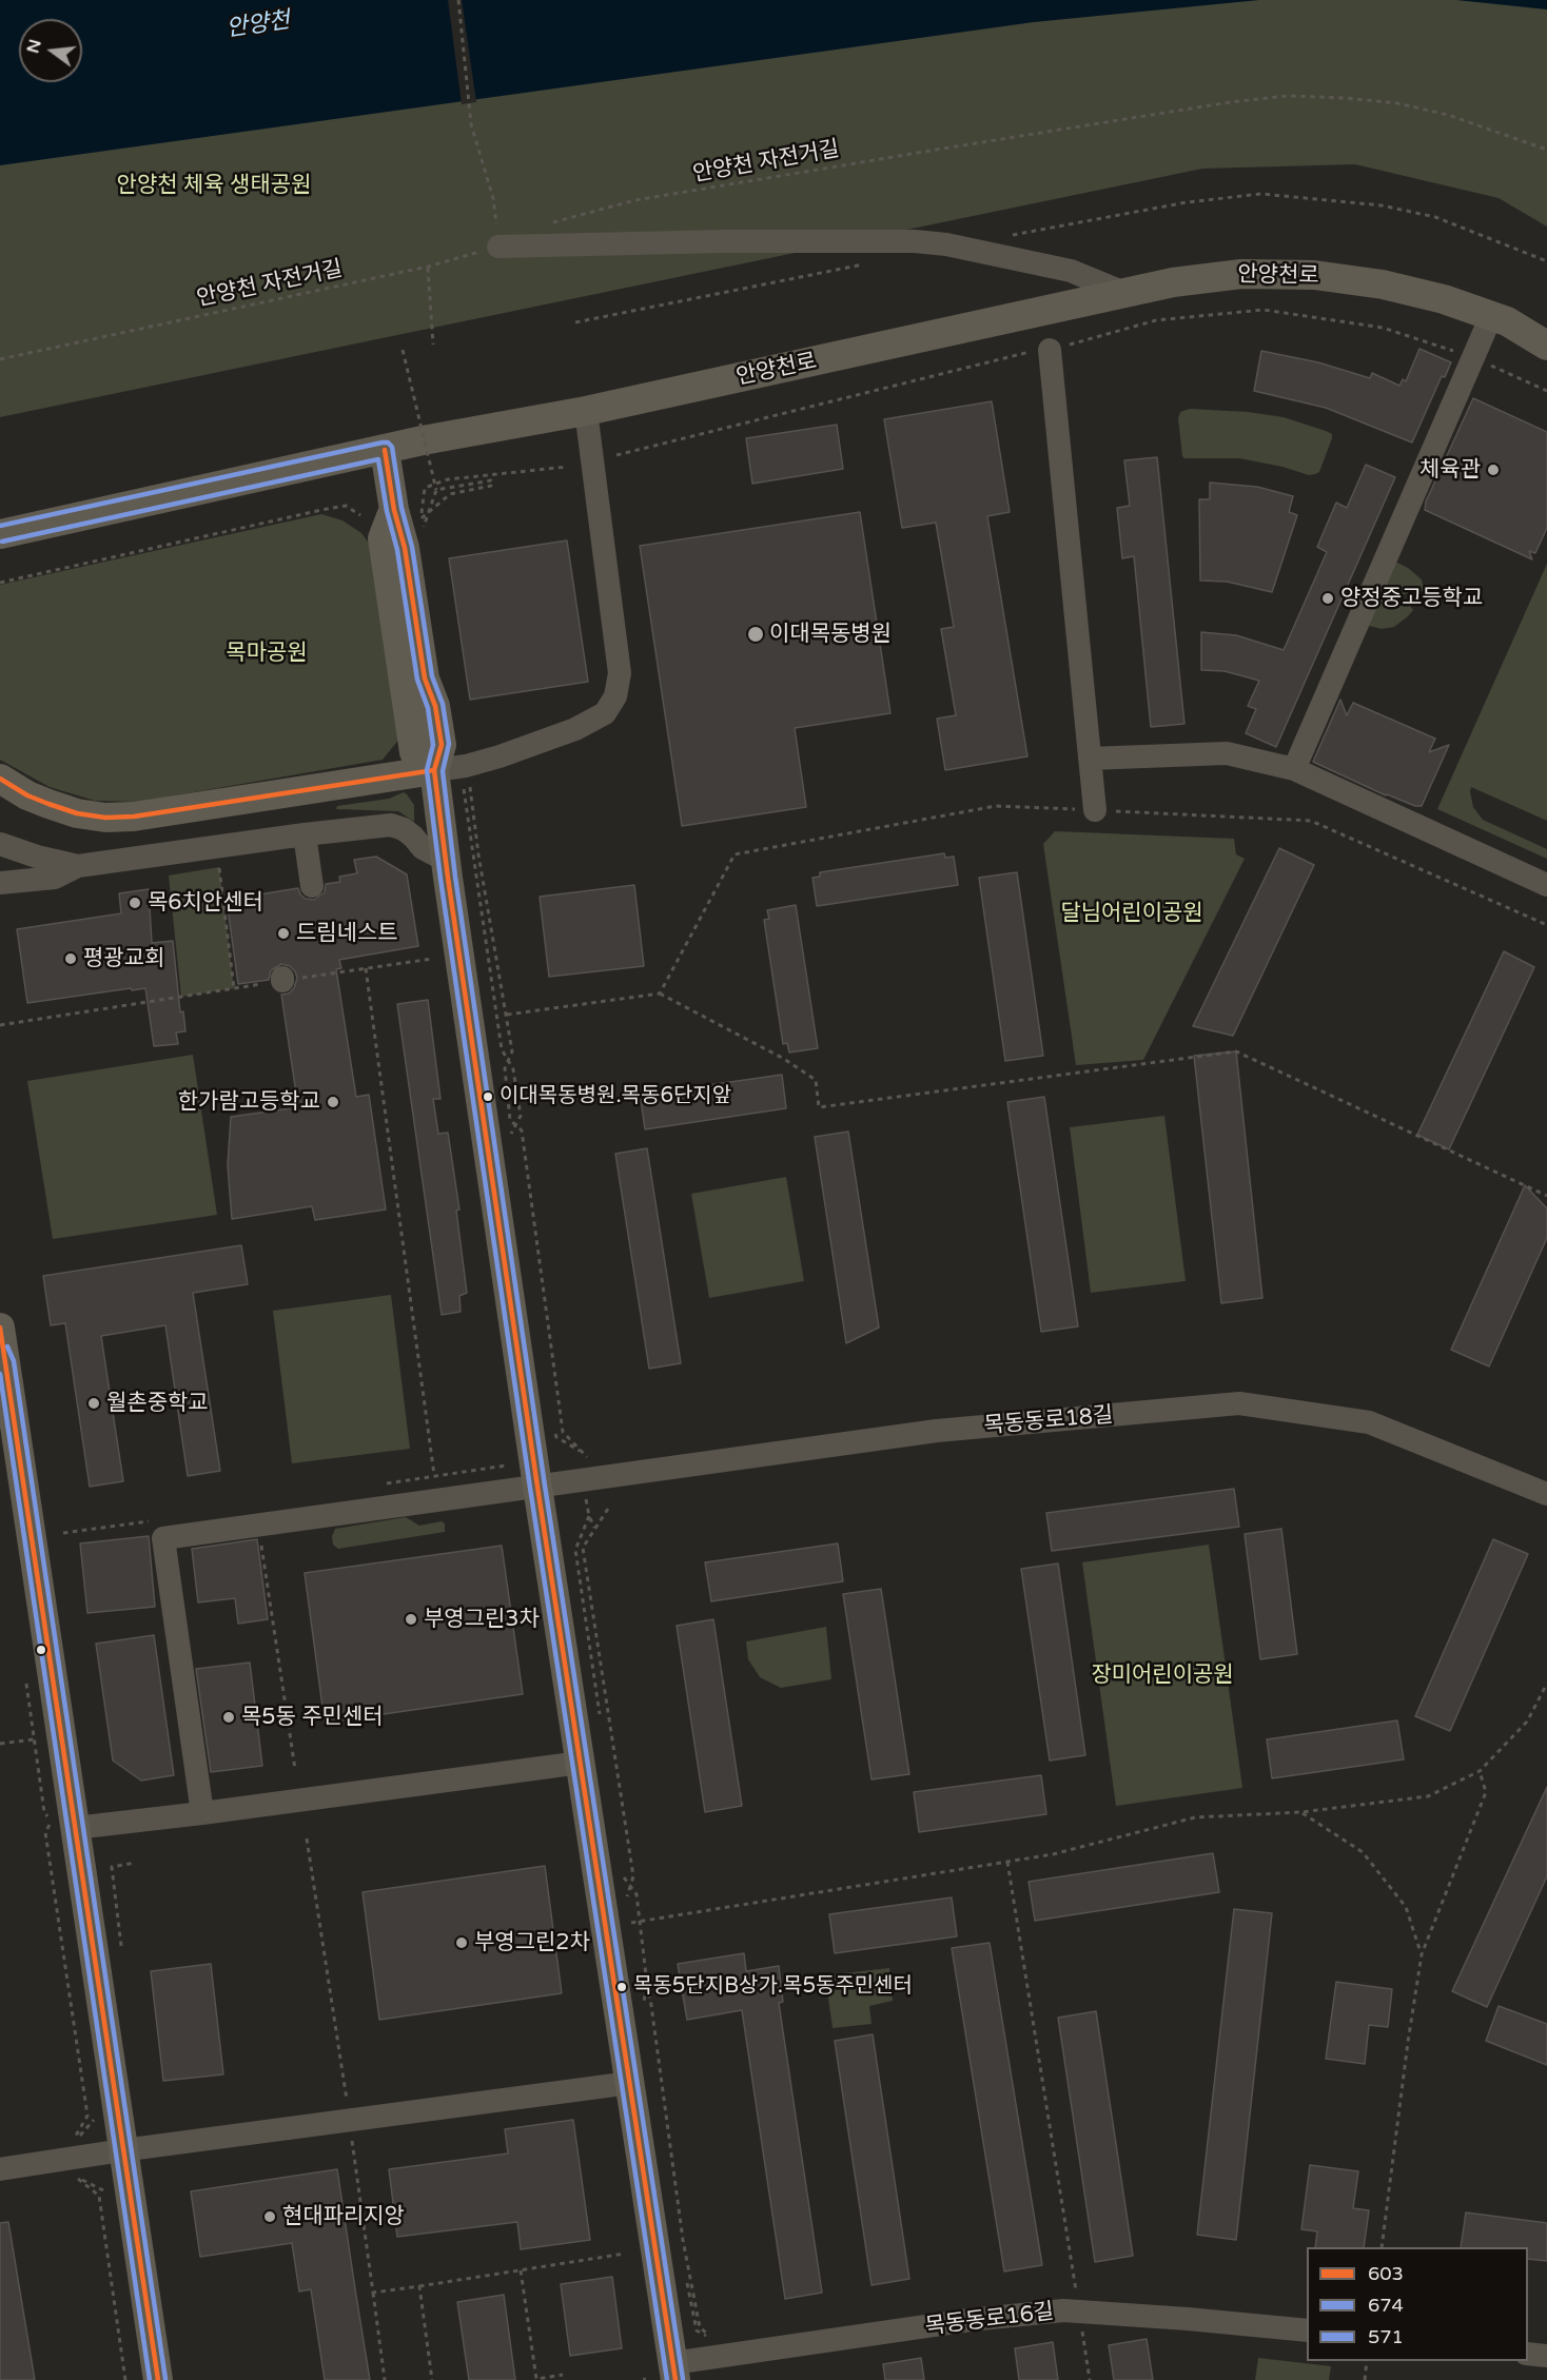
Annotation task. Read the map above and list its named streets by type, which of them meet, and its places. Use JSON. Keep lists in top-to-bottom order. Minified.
{"streets":{"main road":["안양천로"],"street":["목동동로18길","목동동로16길"],"path":["안양천 자전거길"]},"water":["안양천"],"parks":["안양천 체육 생태공원","목마공원","달님어린이공원","장미어린이공원"],"places":["체육관","양정중고등학교","이대목동병원","목6치안센터","드림네스트","평광교회","이대목동병원.목동6단지앞","한가람고등학교","월촌중학교","부영그린3차","목5동 주민센터","부영그린2차","목동5단지B상가.목5동주민센터","현대파리지앙"],"lines":["transit line 571","transit line 603","transit line 674"],"legend":["603","674","571"],"north":"left"}
